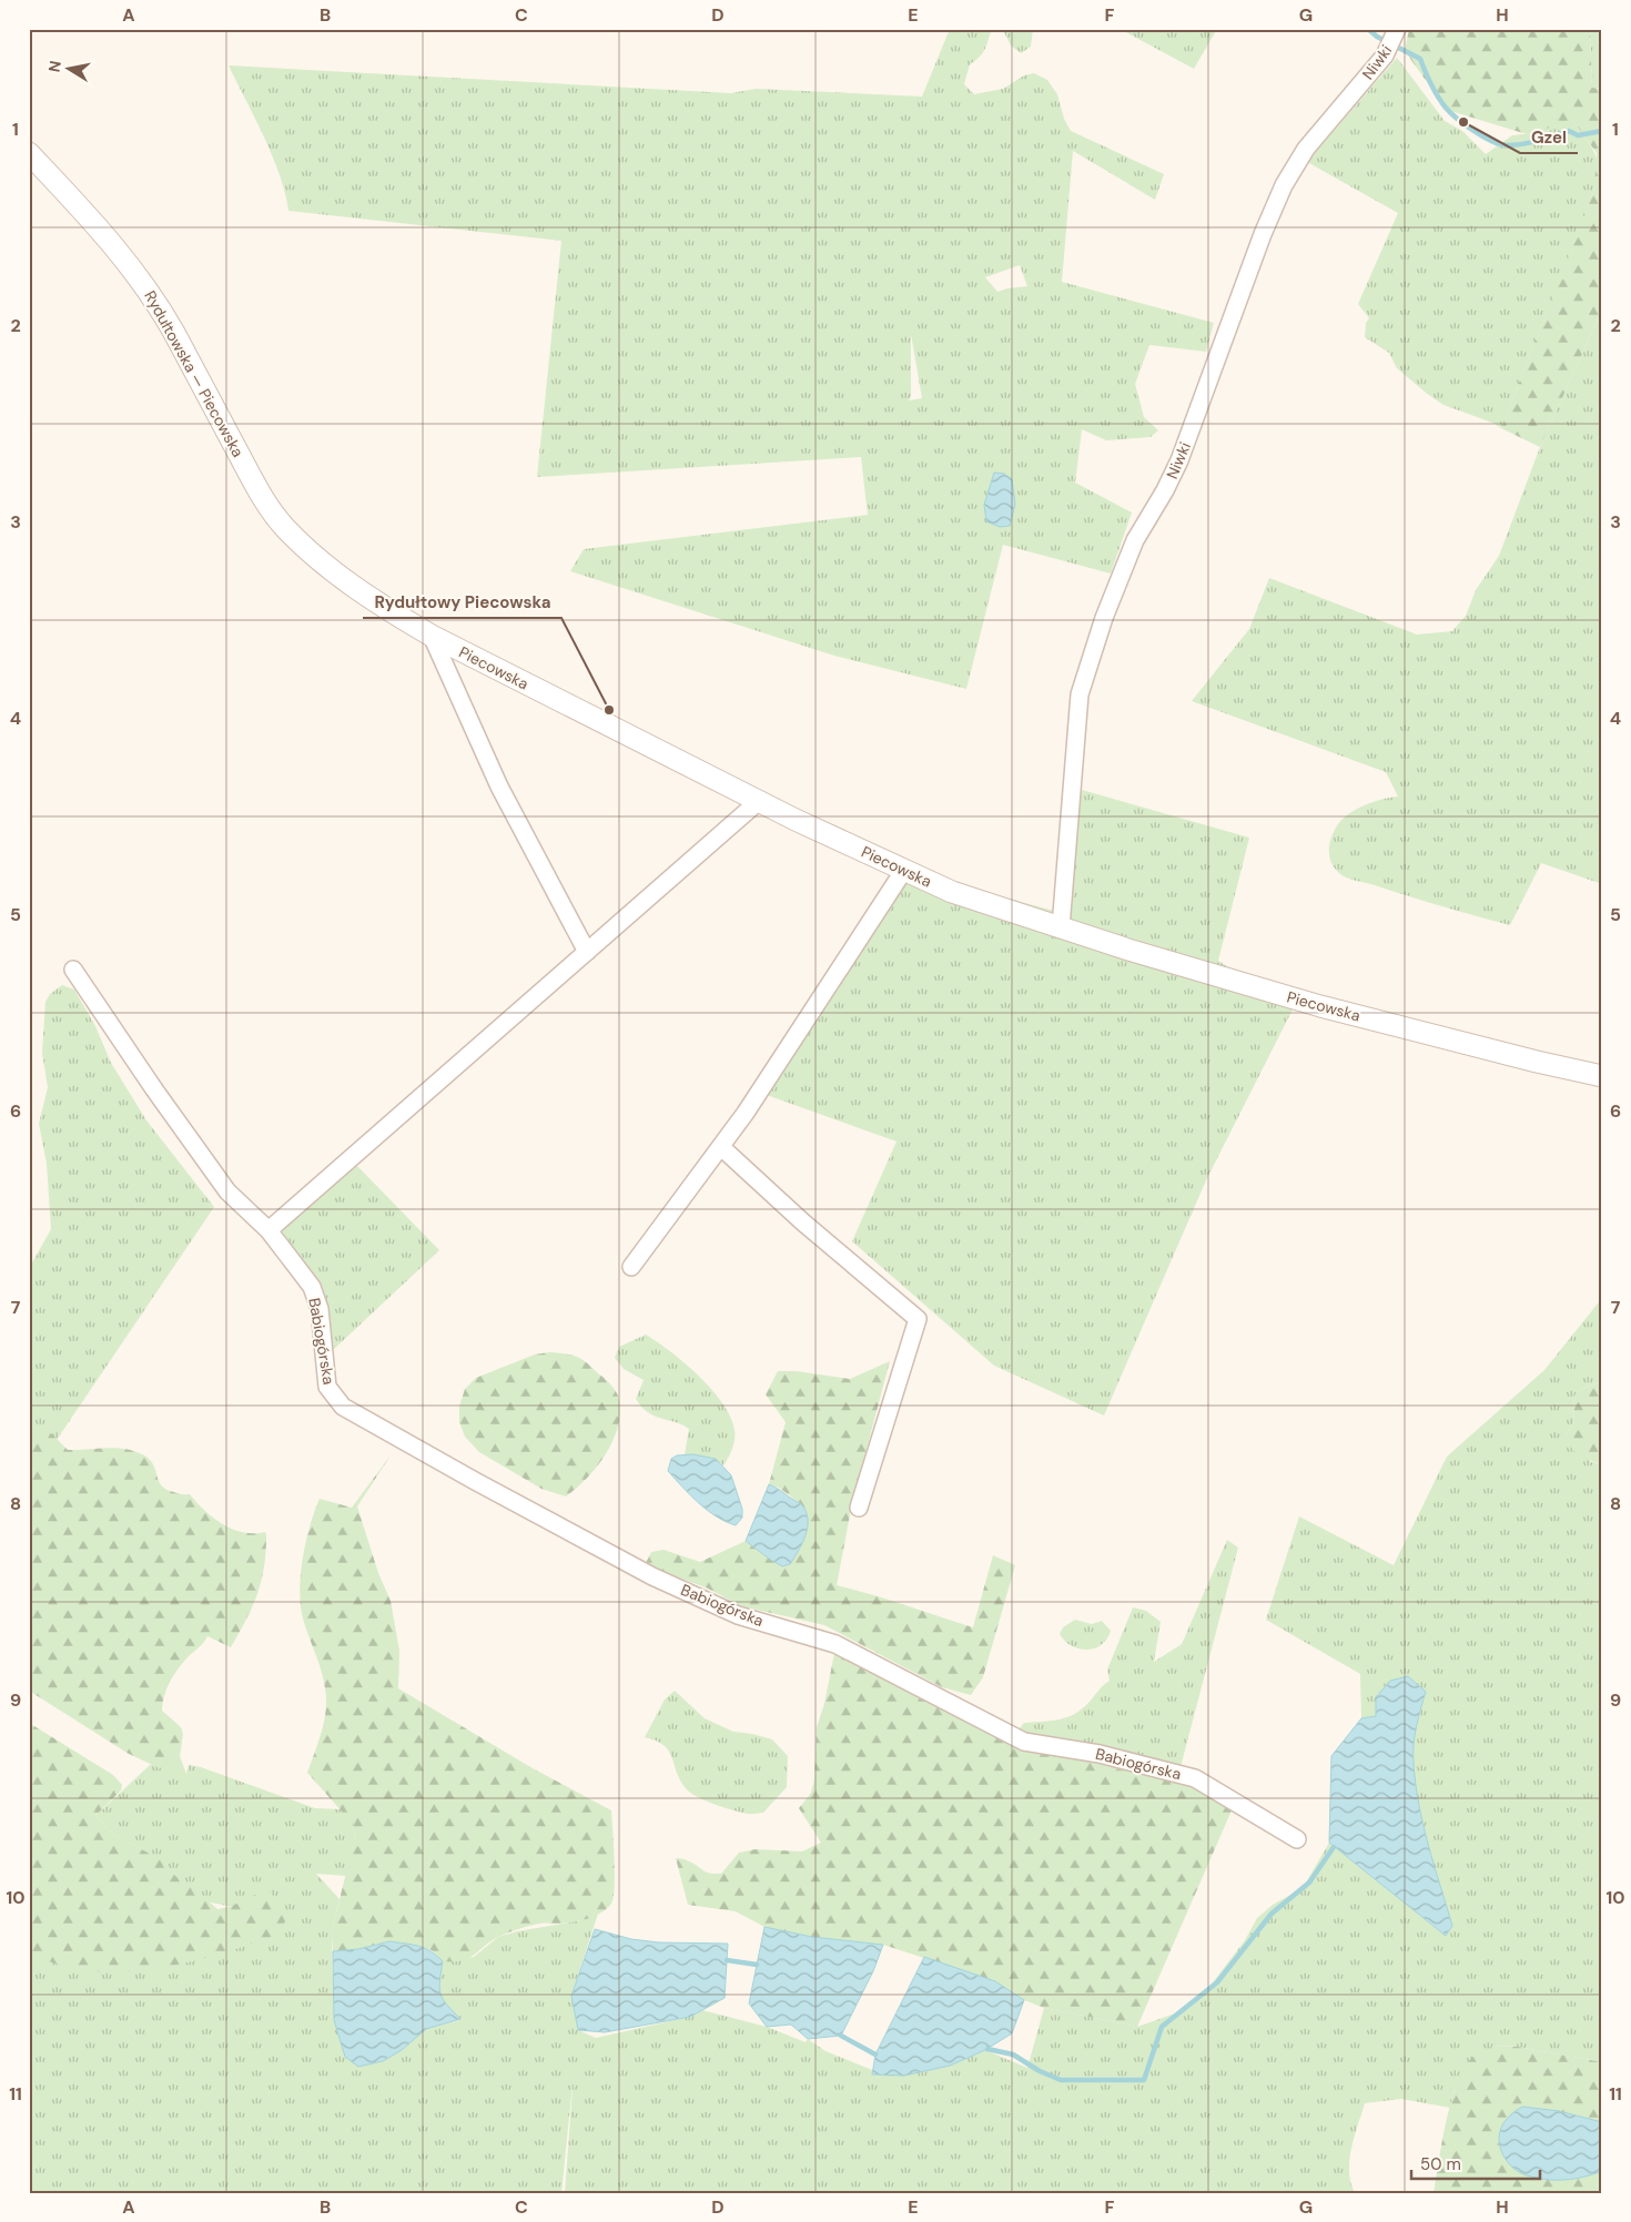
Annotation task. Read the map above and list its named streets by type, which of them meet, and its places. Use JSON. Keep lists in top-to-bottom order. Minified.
{"streets":{"street":["Niwki","Rydułtowska — Piecowska","Piecowska","Babiogórska"]},"crossings":[["Niwki","Piecowska"],["Rydułtowska — Piecowska","Piecowska"]],"places":["Gzel","Rydułtowy Piecowska"],"scale_bar":"50 m","north":"left","grid":{"columns":["A","B","C","D","E","F","G","H"],"rows":["1","2","3","4","5","6","7","8","9","10","11"]}}
